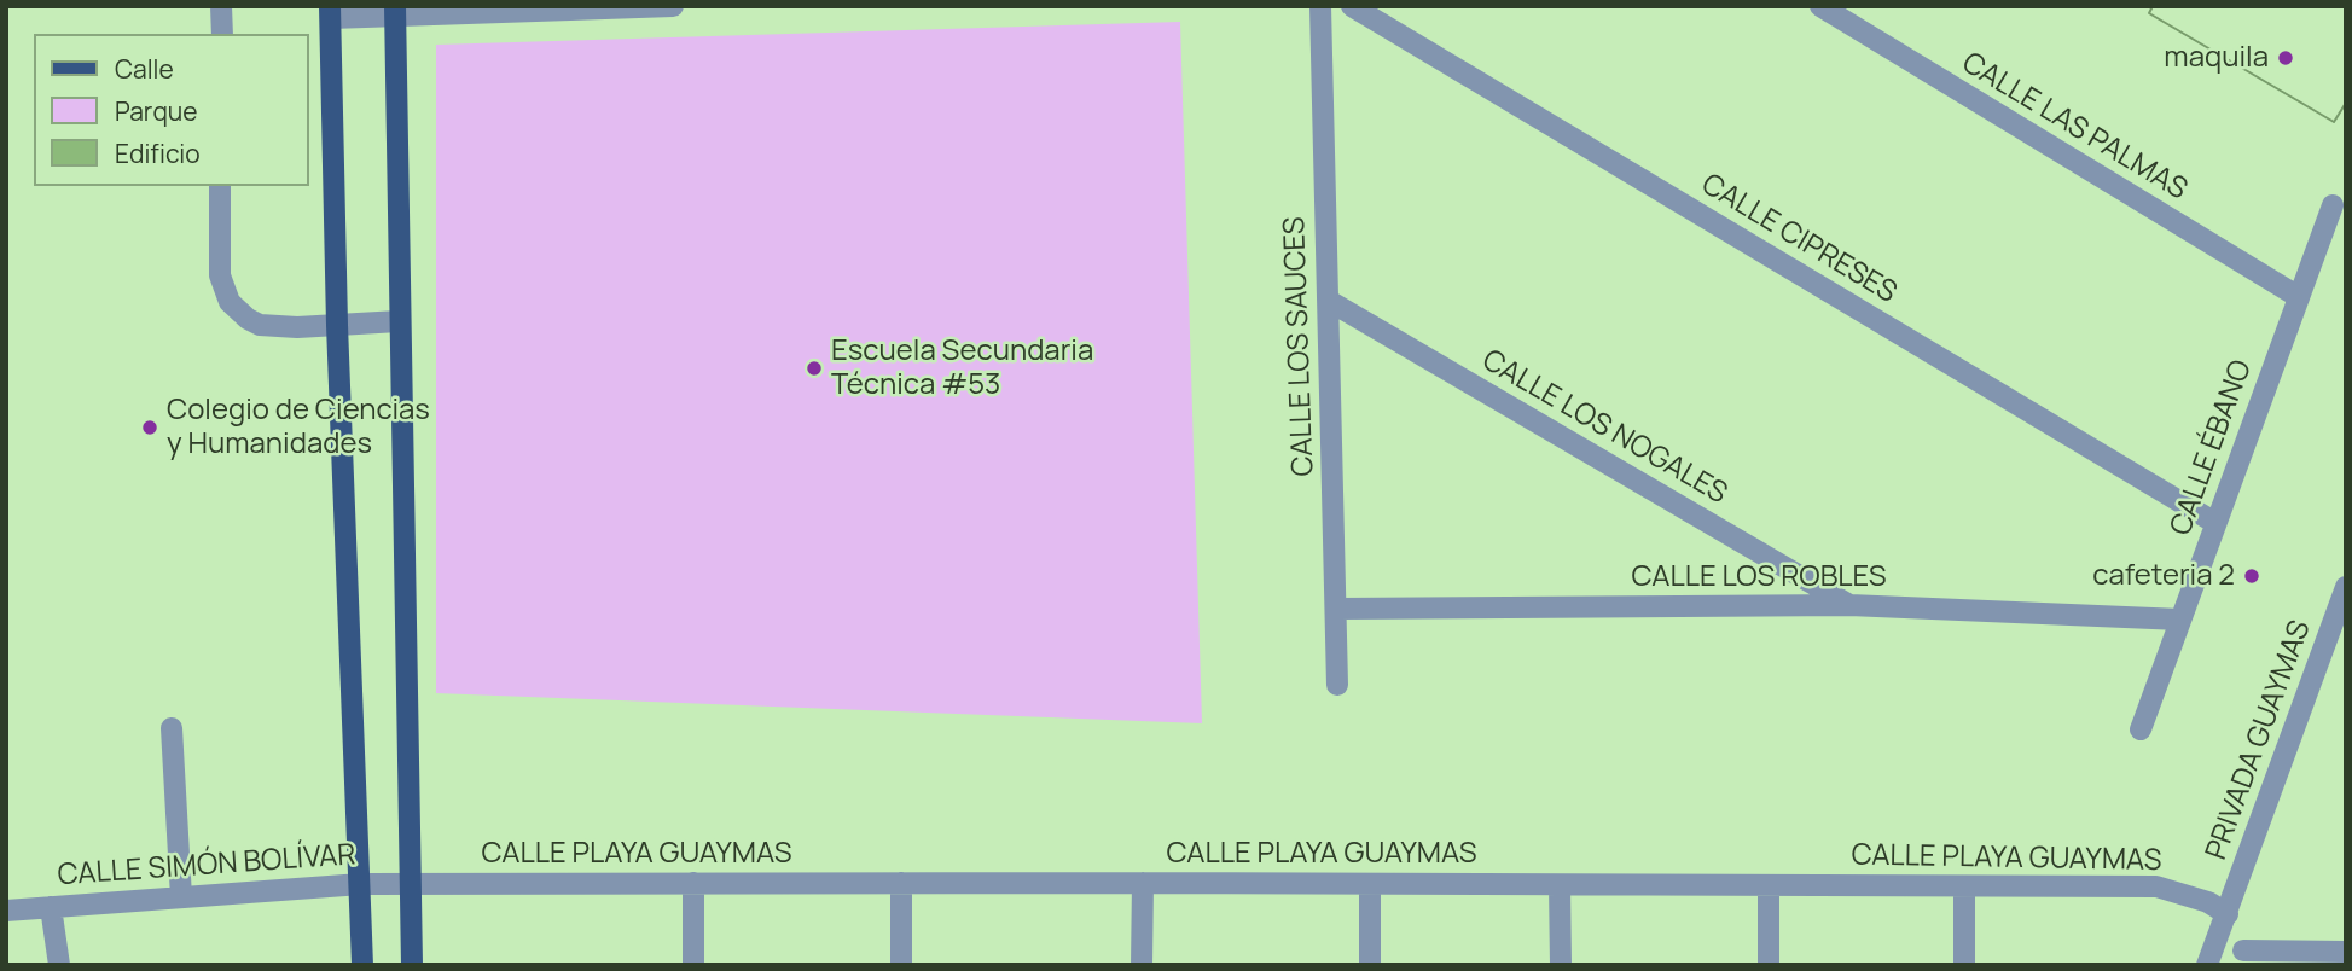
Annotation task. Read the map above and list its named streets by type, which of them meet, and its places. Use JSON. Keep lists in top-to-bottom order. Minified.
{"streets":{"street":["CALLE LAS PALMAS","CALLE CIPRESES","CALLE LOS SAUCES","CALLE LOS NOGALES","CALLE ÉBANO","CALLE LOS ROBLES","PRIVADA GUAYMAS","CALLE PLAYA GUAYMAS","CALLE SIMÓN BOLÍVAR"]},"crossings":[["CALLE LAS PALMAS","CALLE ÉBANO"],["CALLE CIPRESES","CALLE ÉBANO"],["CALLE LOS SAUCES","CALLE LOS NOGALES"],["CALLE LOS SAUCES","CALLE LOS ROBLES"],["CALLE LOS NOGALES","CALLE LOS ROBLES"],["CALLE ÉBANO","CALLE LOS ROBLES"],["PRIVADA GUAYMAS","CALLE PLAYA GUAYMAS"],["CALLE PLAYA GUAYMAS","CALLE SIMÓN BOLÍVAR"]],"places":["maquila","Escuela Secundaria Técnica #53","Colegio de Ciencias y Humanidades","cafeteria 2"],"legend":["Calle","Parque","Edificio"]}
